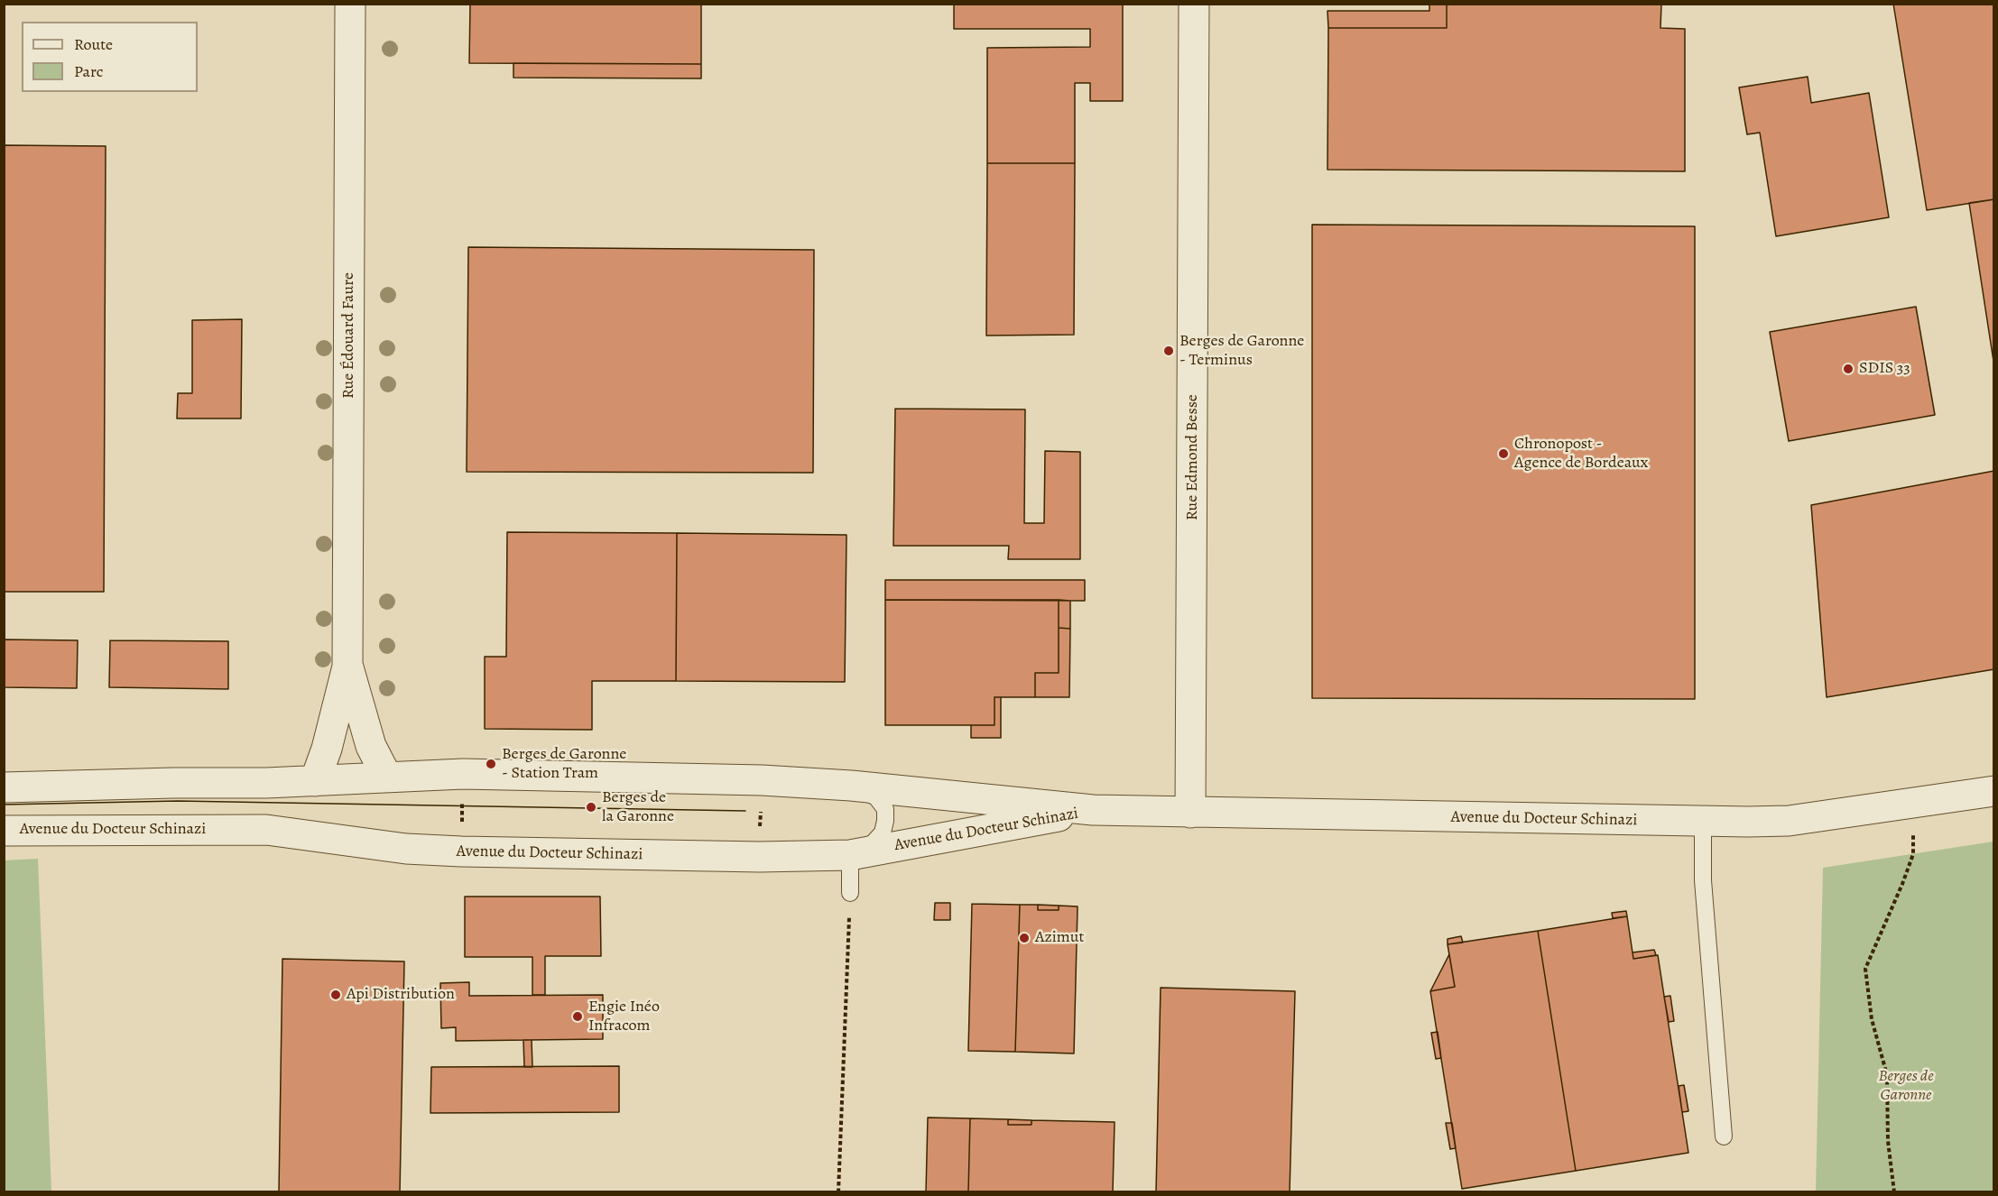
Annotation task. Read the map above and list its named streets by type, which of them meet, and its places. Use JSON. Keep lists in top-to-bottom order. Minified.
{"streets":{"street":["Rue Édouard Faure","Rue Edmond Besse","Avenue du Docteur Schinazi"]},"crossings":[["Rue Édouard Faure","Avenue du Docteur Schinazi"],["Rue Edmond Besse","Avenue du Docteur Schinazi"]],"parks":["Berges de Garonne"],"places":["Berges de Garonne - Terminus","SDIS 33","Chronopost - Agence de Bordeaux","Berges de Garonne - Station Tram","Berges de la Garonne","Azimut","Api Distribution","Engie Inéo Infracom"],"legend":["Route","Parc"]}
